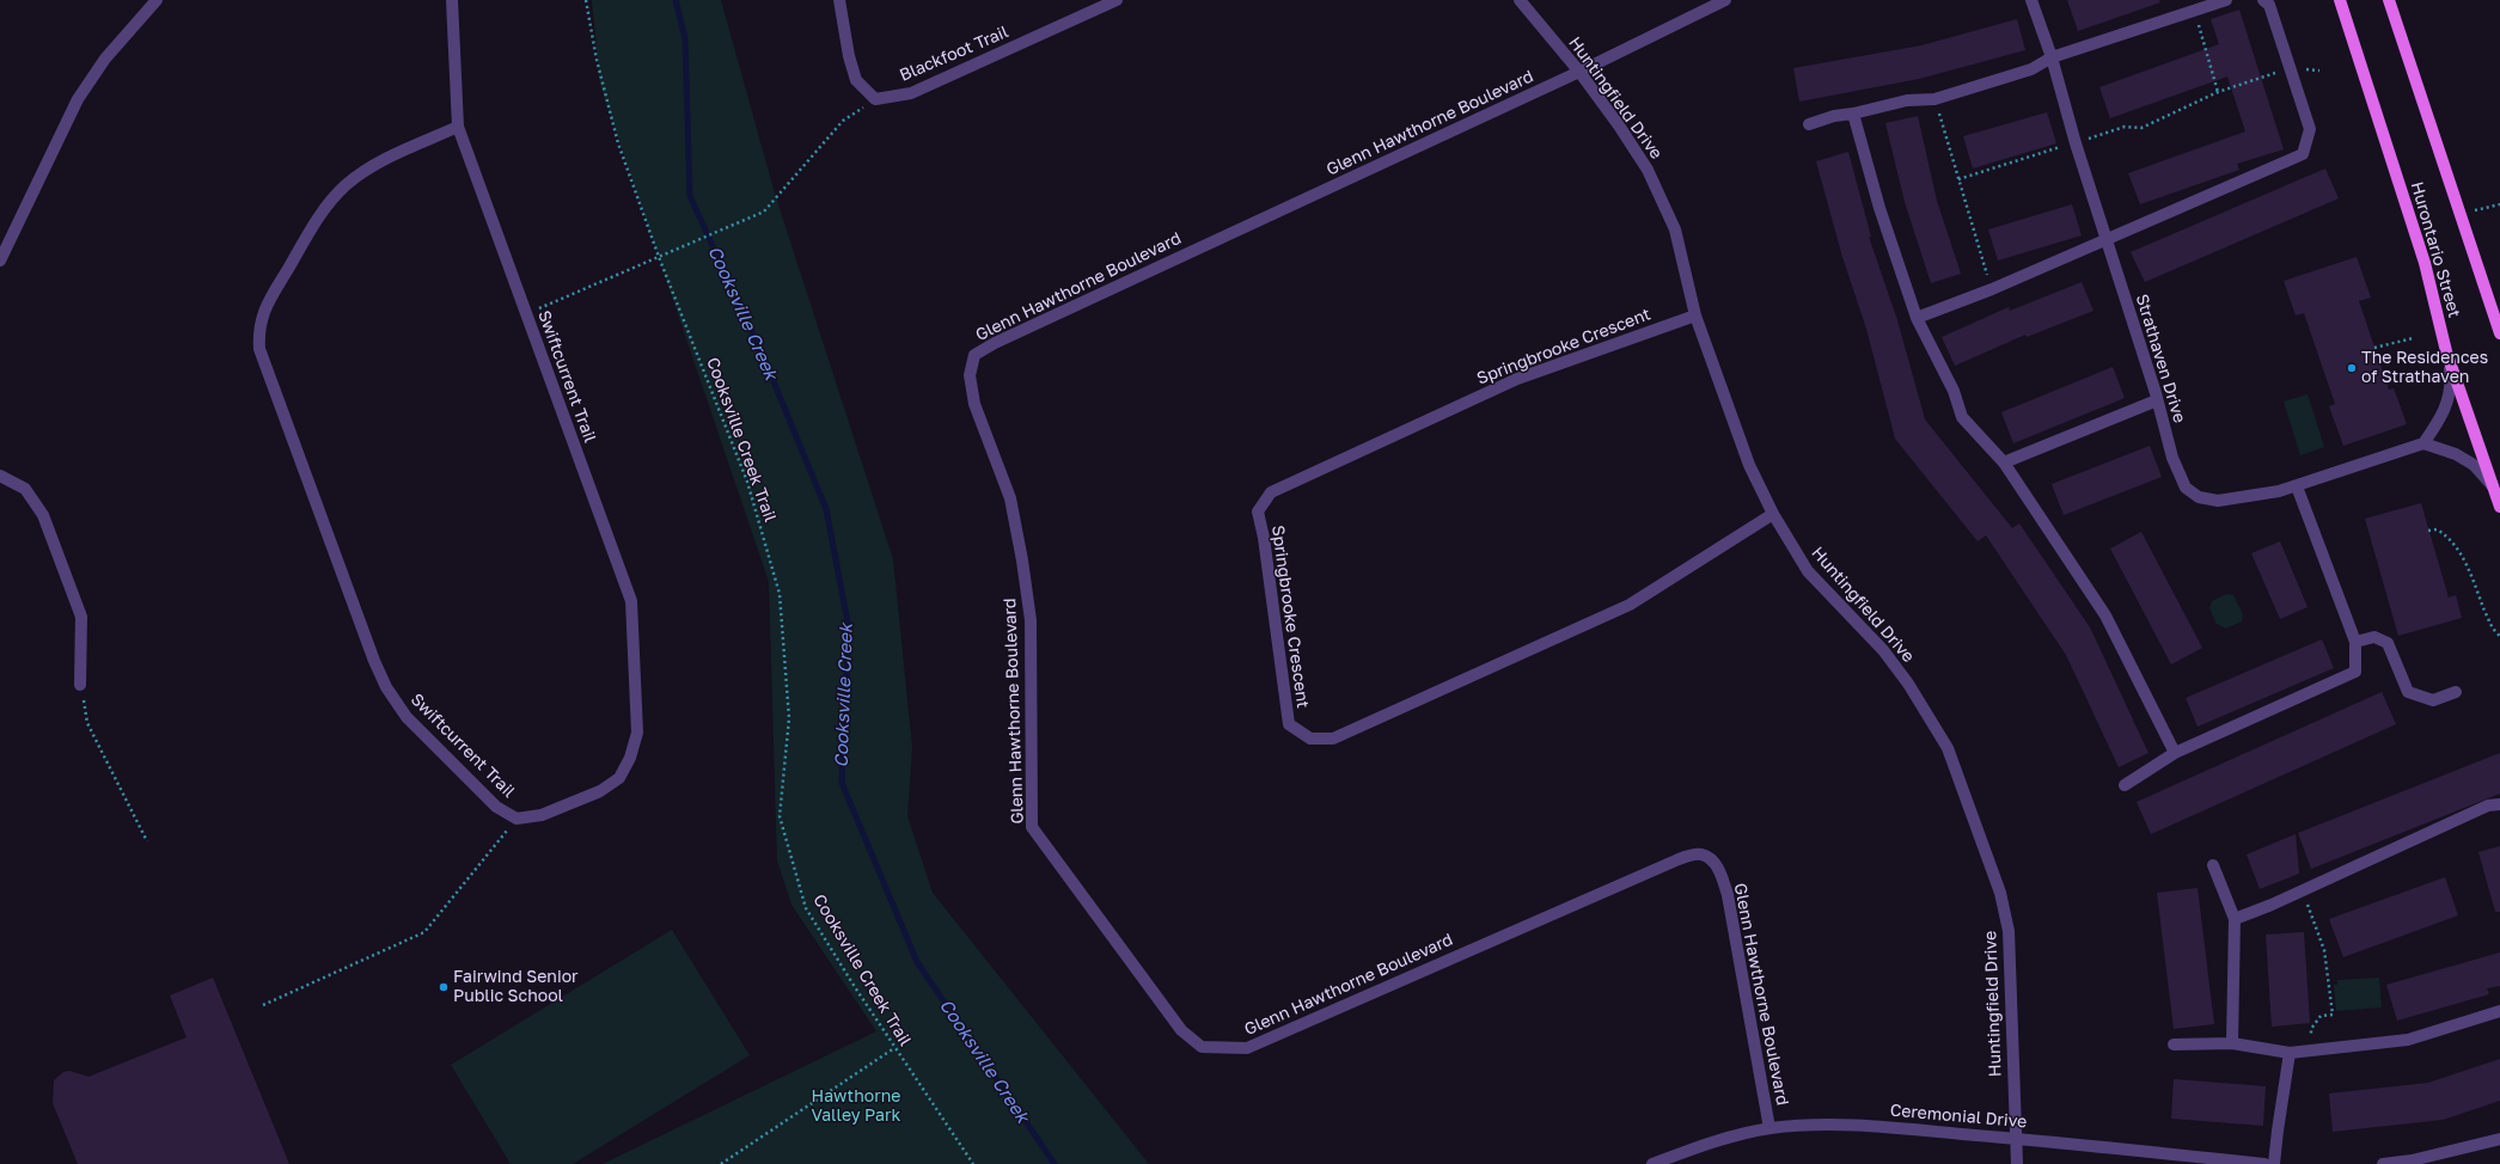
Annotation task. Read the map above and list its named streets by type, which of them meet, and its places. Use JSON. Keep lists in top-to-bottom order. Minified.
{"streets":{"main road":["Hurontario Street"],"street":["Blackfoot Trail","Huntingfield Drive","Glenn Hawthorne Boulevard","Springbrooke Crescent","Strathaven Drive","Swiftcurrent Trail","Ceremonial Drive"],"path":["Cooksville Creek Trail"]},"crossings":[["Huntingfield Drive","Glenn Hawthorne Boulevard"],["Huntingfield Drive","Springbrooke Crescent"],["Huntingfield Drive","Ceremonial Drive"],["Glenn Hawthorne Boulevard","Ceremonial Drive"]],"water":["Cooksville Creek"],"parks":["Hawthorne Valley Park"],"places":["The Residences of Strathaven","Fairwind Senior Public School"]}
